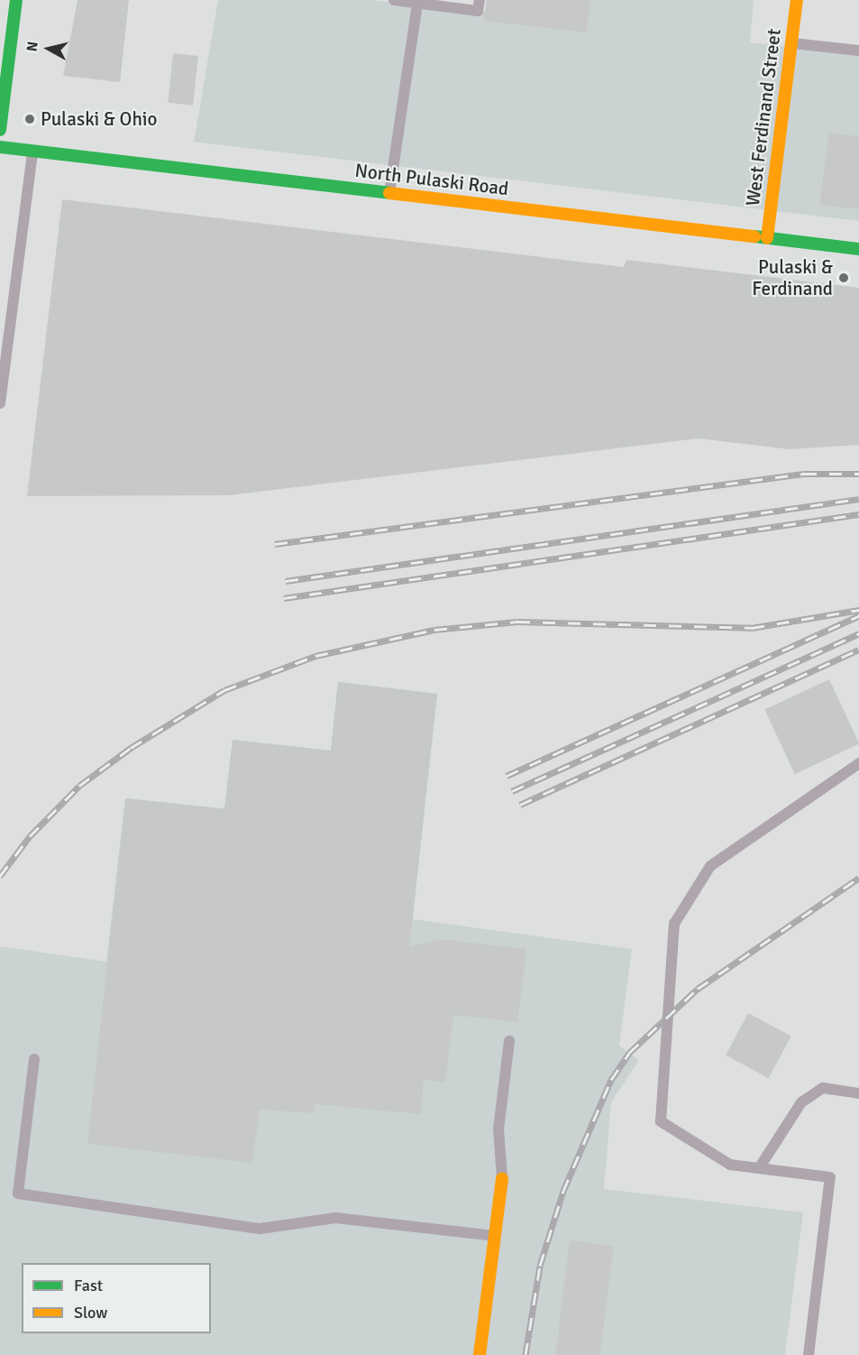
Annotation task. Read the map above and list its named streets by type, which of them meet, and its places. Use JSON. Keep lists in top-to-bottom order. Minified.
{"streets":{"main road":["West Ferdinand Street","North Pulaski Road"]},"crossings":[["West Ferdinand Street","North Pulaski Road"]],"places":["Pulaski & Ohio","Pulaski & Ferdinand"],"legend":["Fast","Slow"],"north":"left"}
